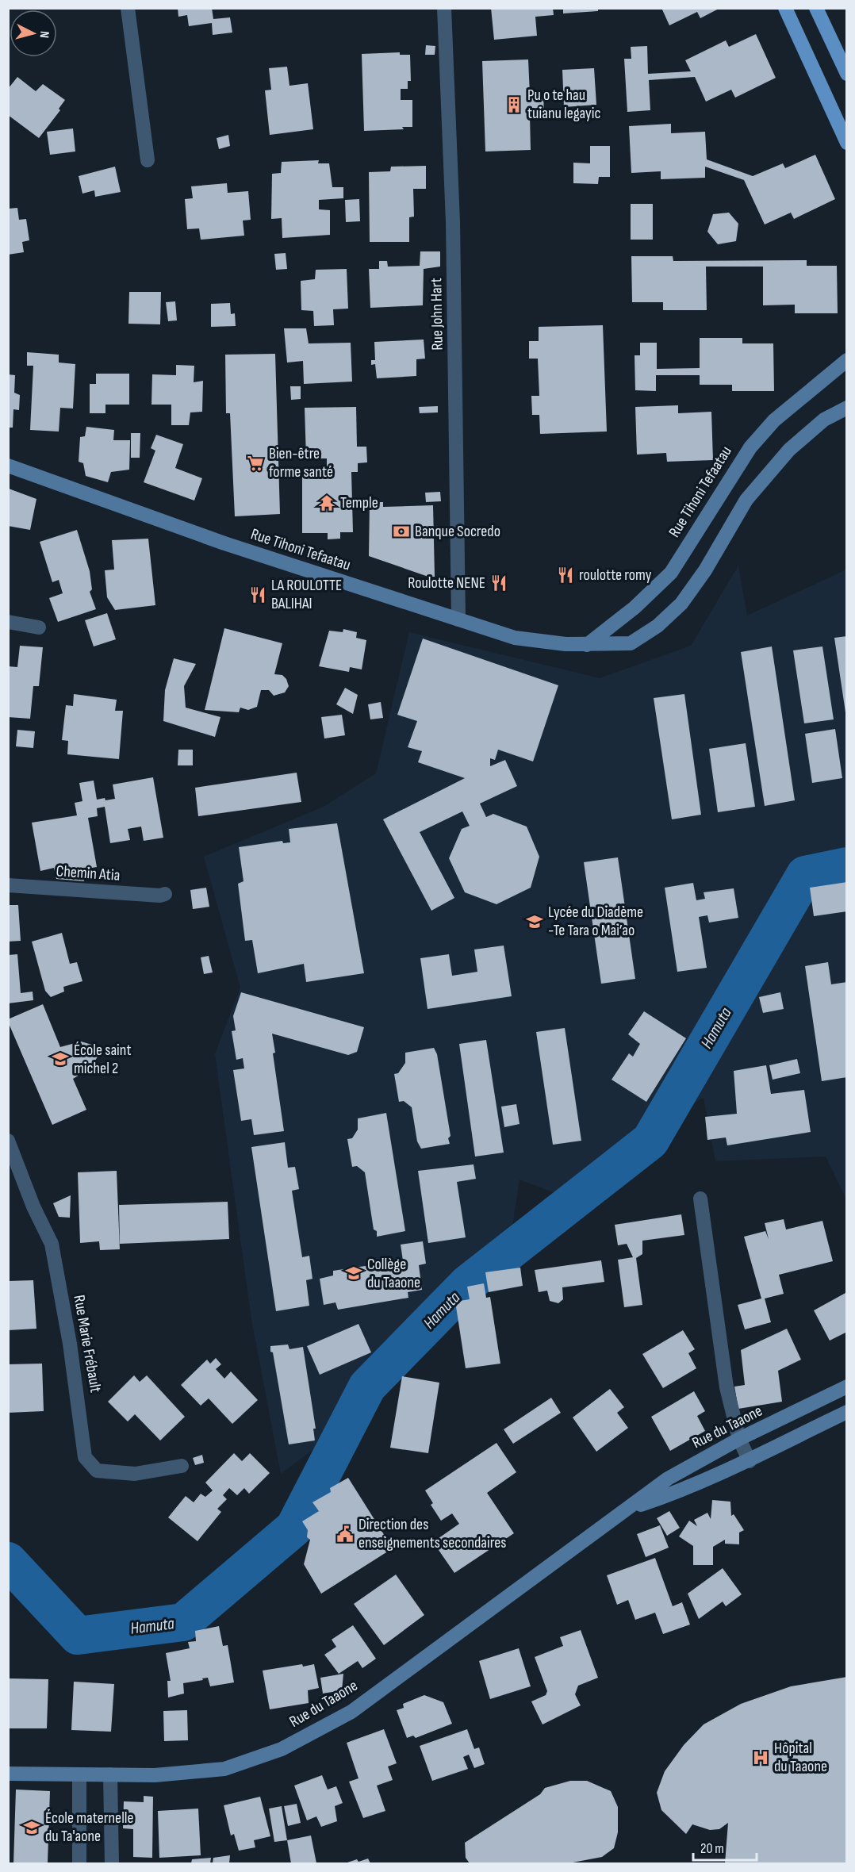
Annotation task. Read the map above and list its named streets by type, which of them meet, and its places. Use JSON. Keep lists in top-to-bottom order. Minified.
{"streets":{"main road":["Rue Tihoni Tefaatau","Rue du Taaone"],"street":["Rue John Hart","Chemin Atia","Rue Marie Frébault"]},"crossings":[["Rue John Hart","Rue Tihoni Tefaatau"]],"water":["Hamuta"],"places":{"building":["Pu o te hau tuianu legayic"],"supermarket":["Bien-être forme santé"],"temple":["Temple"],"bank":["Banque Socredo"],"restaurant":["roulotte romy","Roulotte NENE","LA ROULOTTE BALIHAI"],"school or university":["Lycée du Diadème -Te Tara o Mai’ao","École saint michel 2","Collège du Taaone","École maternelle du Ta'aone"],"public building":["Direction des enseignements secondaires"],"hospital":["Hôpital du Taaone"]},"scale_bar":"20 m","north":"right"}
